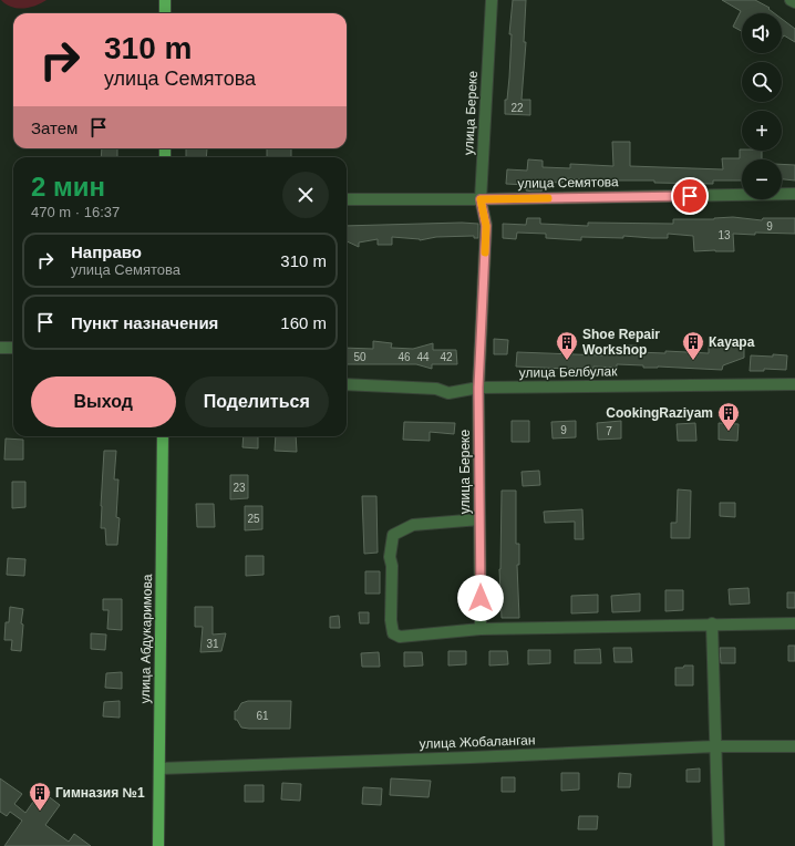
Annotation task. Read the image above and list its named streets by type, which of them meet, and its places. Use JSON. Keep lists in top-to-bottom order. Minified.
{"streets":{"main road":["улица Абдукаримова"],"street":["улица Береке","улица Семятова","улица Белбулак","улица Жобаланган"]},"crossings":[["улица Береке","улица Семятова"],["улица Береке","улица Белбулак"],["улица Абдукаримова","улица Жобаланган"]],"places":{"building":["Shoe Repair Workshop","Кауара","CookingRaziyam","Гимназия №1"]},"house_numbers":["22","9","13","50","46","44","42","9","7","23","25","31","61"],"page":{"map_buttons":["+","−"],"turn":["310 m","улица Семятова"],"then":"Затем","heading":["2 мин","470 m · 16:37"],"list":[{"name":"Направо","note":"улица Семятова","value":"310 m"},{"name":"Пункт назначения","value":"160 m"}],"buttons":["Выход","Поделиться"]}}
